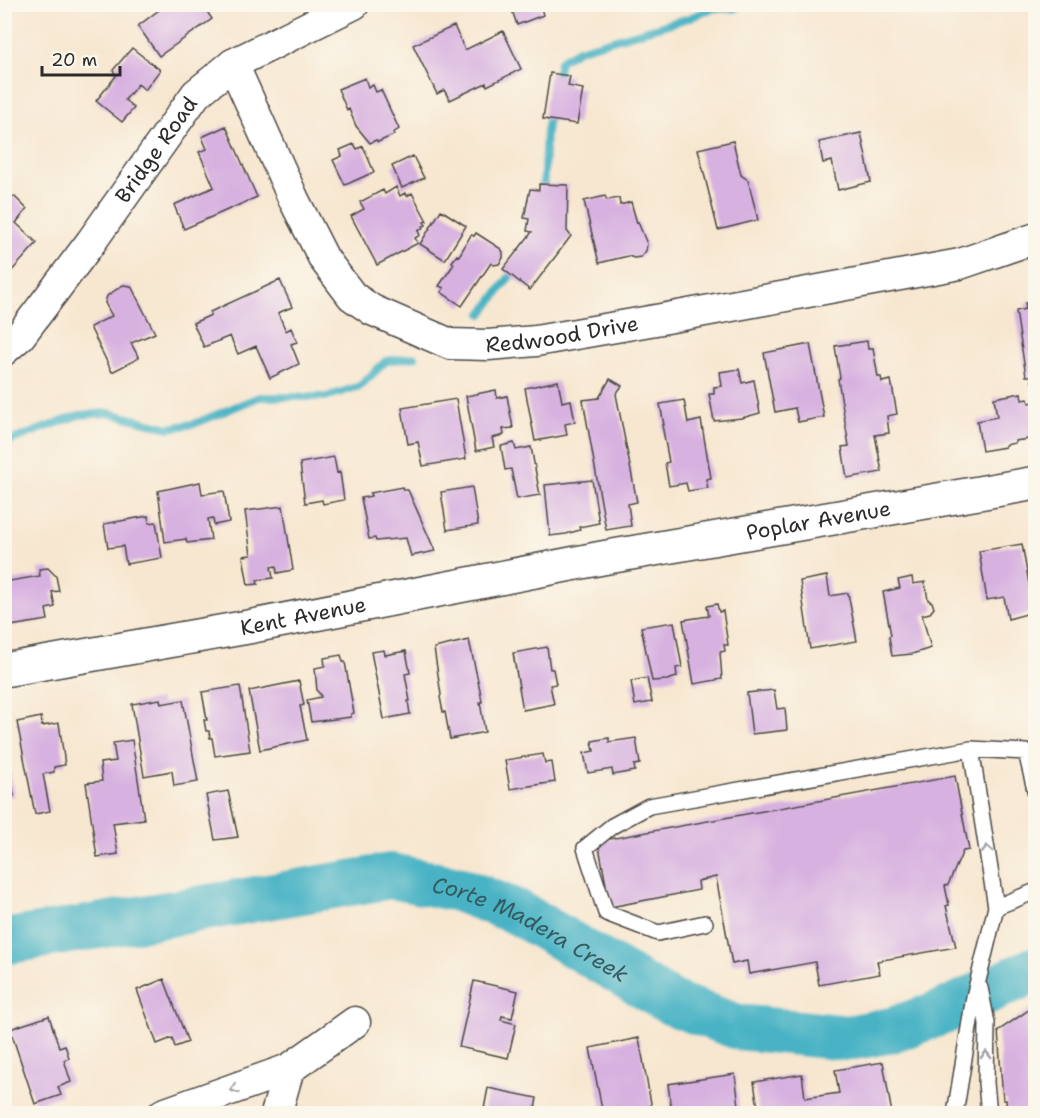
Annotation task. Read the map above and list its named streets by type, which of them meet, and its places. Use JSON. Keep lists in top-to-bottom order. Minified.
{"streets":{"street":["Bridge Road","Redwood Drive","Poplar Avenue","Kent Avenue"]},"crossings":[["Bridge Road","Redwood Drive"],["Poplar Avenue","Kent Avenue"]],"water":["Corte Madera Creek"],"scale_bar":"20 m"}
